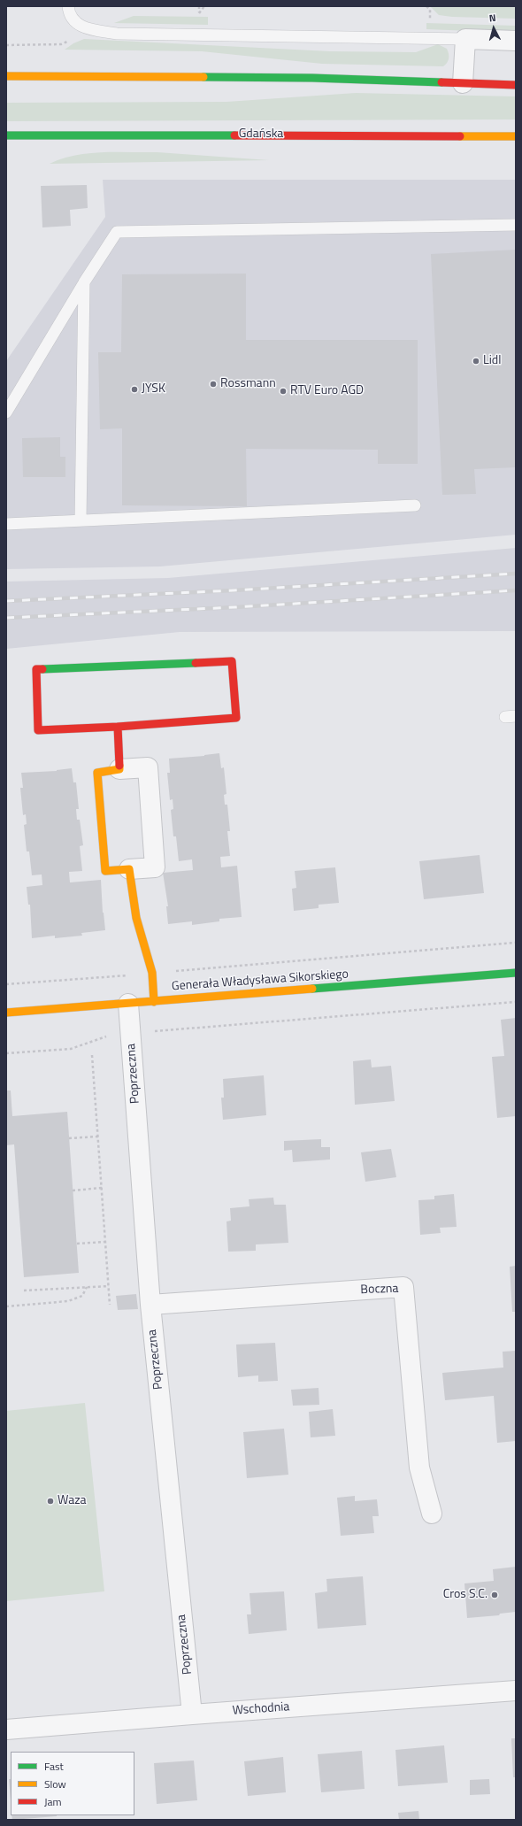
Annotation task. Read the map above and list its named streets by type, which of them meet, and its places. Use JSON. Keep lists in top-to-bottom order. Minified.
{"streets":{"street":["Gdańska","Generała Władysława Sikorskiego","Poprzeczna","Boczna","Wschodnia"]},"crossings":[["Generała Władysława Sikorskiego","Poprzeczna"],["Poprzeczna","Boczna"],["Poprzeczna","Wschodnia"]],"places":["Lidl","Rossmann","JYSK","RTV Euro AGD","Waza","Cros S.C."],"legend":["Fast","Slow","Jam"],"north":"top"}
